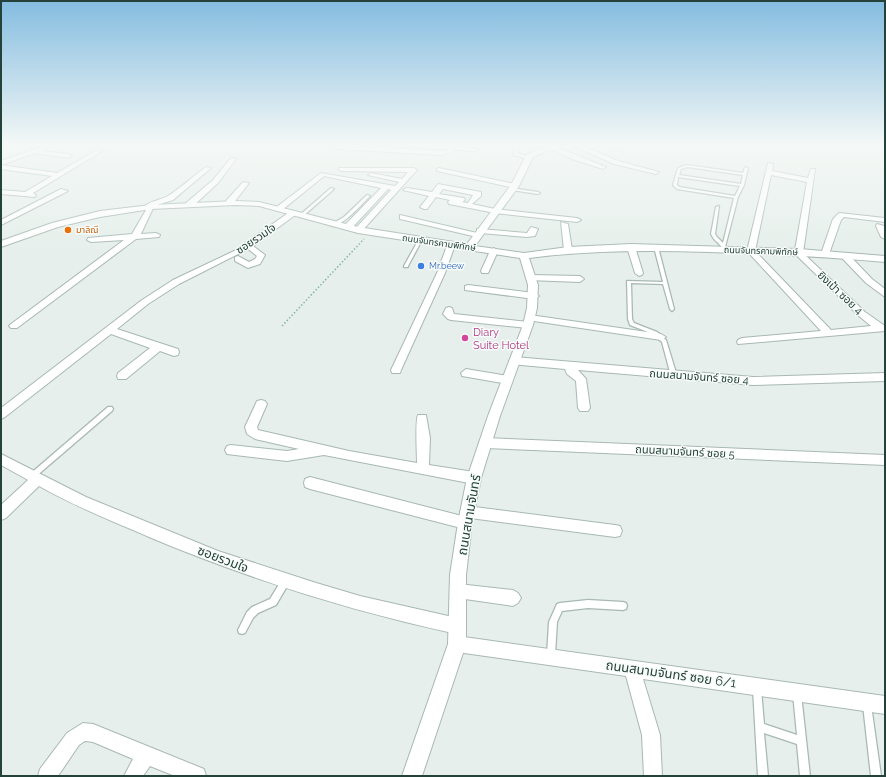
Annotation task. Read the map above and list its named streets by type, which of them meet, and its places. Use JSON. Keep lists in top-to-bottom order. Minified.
{"streets":{"street":["ซอยรวมใจ","ถนนจันทรคามพิทักษ์","ยิงเป้า ซอย 4","ถนนสนามจันทร์ ซอย 4","ถนนสนามจันทร์ ซอย 5","ถนนสนามจันทร์","ถนนสนามจันทร์ ซอย 6/1"]},"crossings":[["ซอยรวมใจ","ถนนจันทรคามพิทักษ์"],["ซอยรวมใจ","ถนนสนามจันทร์"],["ถนนจันทรคามพิทักษ์","ยิงเป้า ซอย 4"],["ถนนจันทรคามพิทักษ์","ถนนสนามจันทร์"],["ถนนสนามจันทร์ ซอย 4","ถนนสนามจันทร์"],["ถนนสนามจันทร์ ซอย 5","ถนนสนามจันทร์"],["ถนนสนามจันทร์","ถนนสนามจันทร์ ซอย 6/1"]],"places":["มาลิณี","Mr.beew","Diary Suite Hotel"]}
